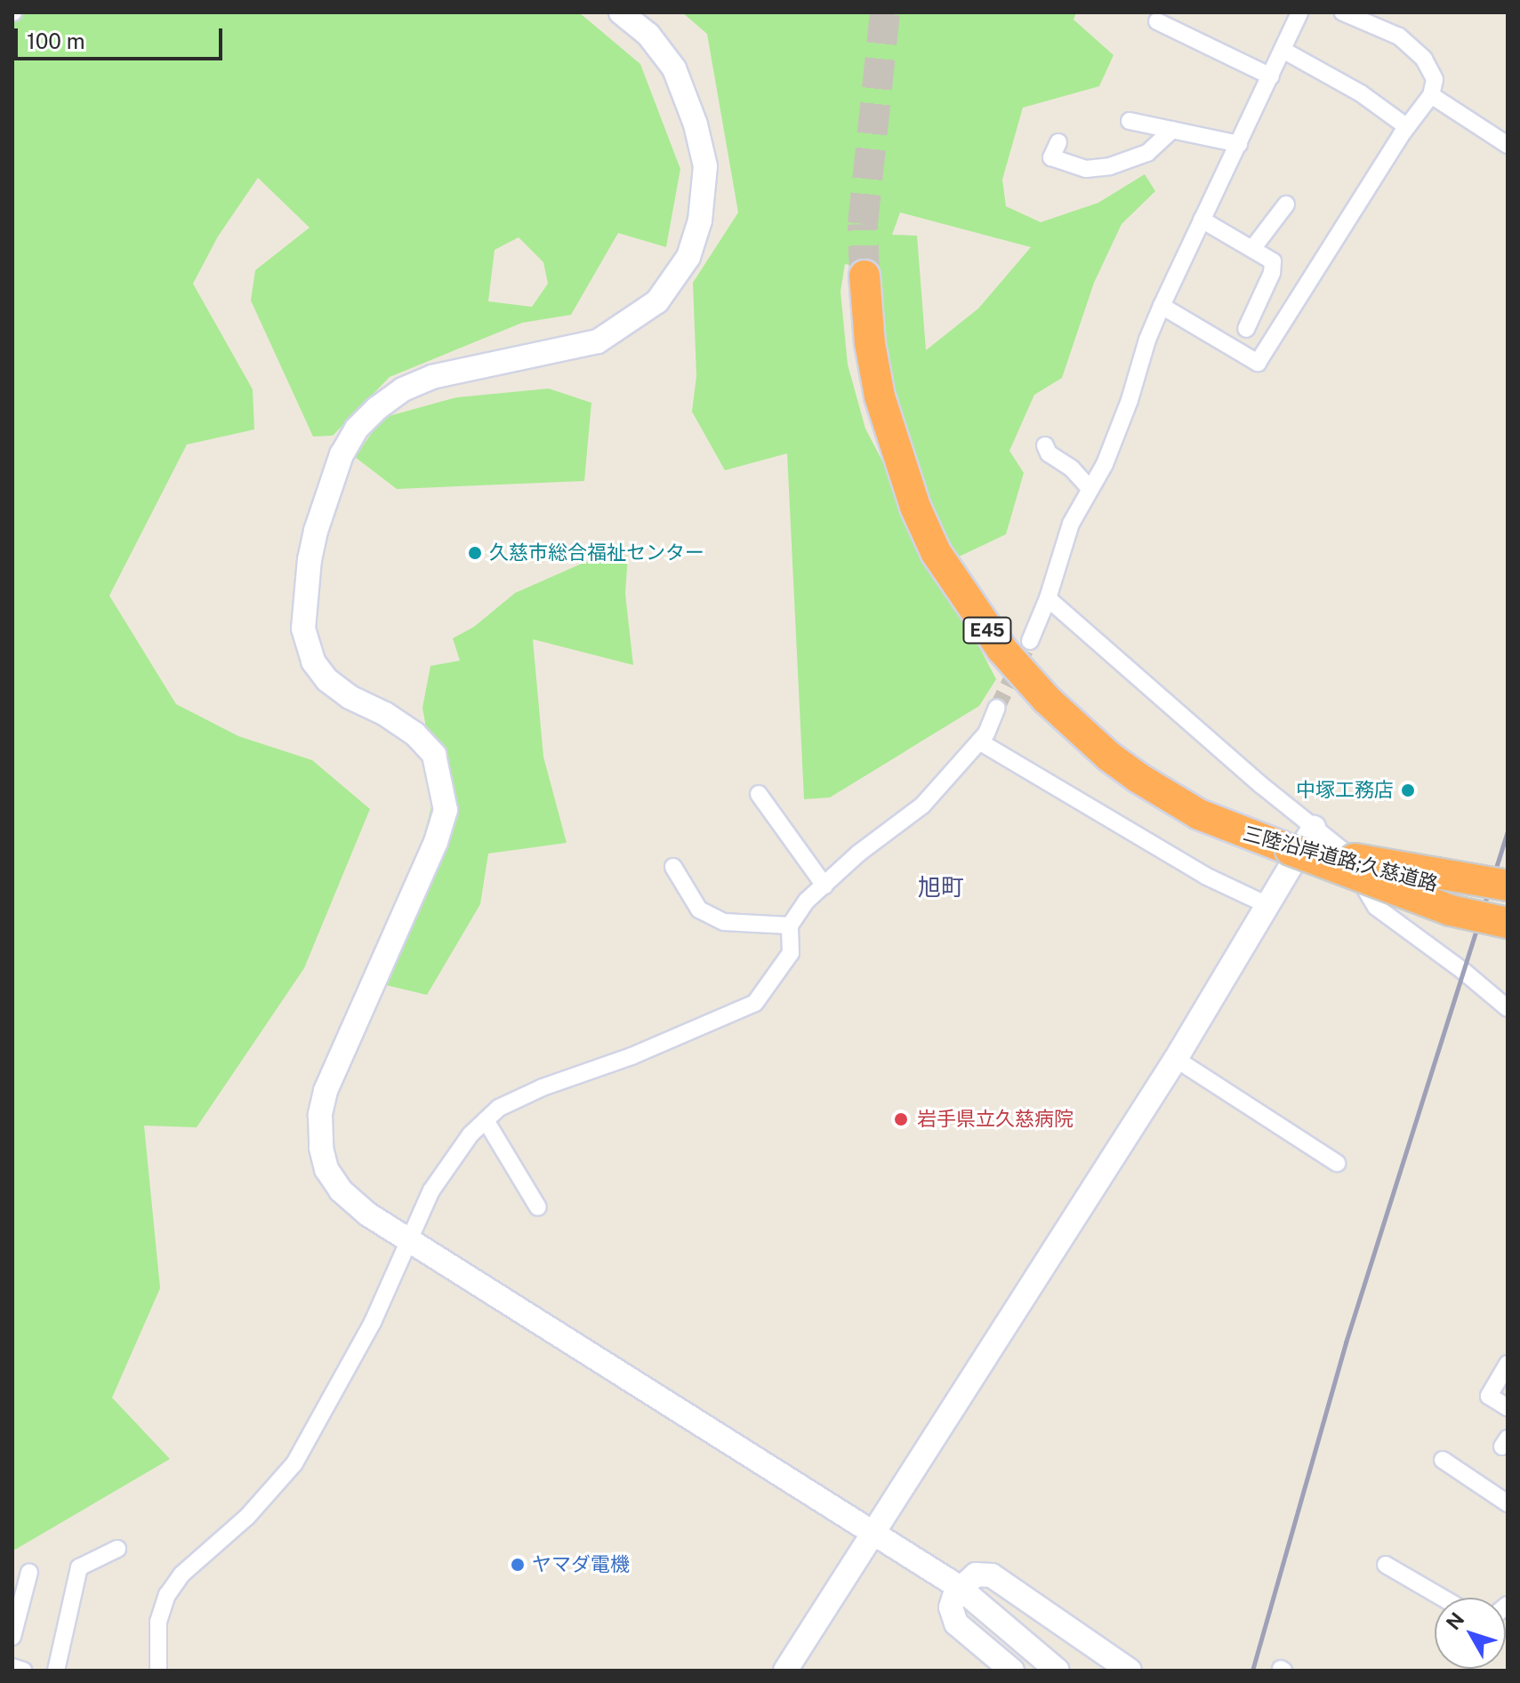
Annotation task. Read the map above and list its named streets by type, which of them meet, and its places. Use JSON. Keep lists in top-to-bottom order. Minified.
{"streets":{"highway":["E45","三陸沿岸道路;久慈道路"]},"crossings":[["E45","三陸沿岸道路;久慈道路"]],"districts":["旭町"],"places":["久慈市総合福祉センター","中塚工務店","岩手県立久慈病院","ヤマダ電機"],"scale_bar":"100 m","north":"top left"}
